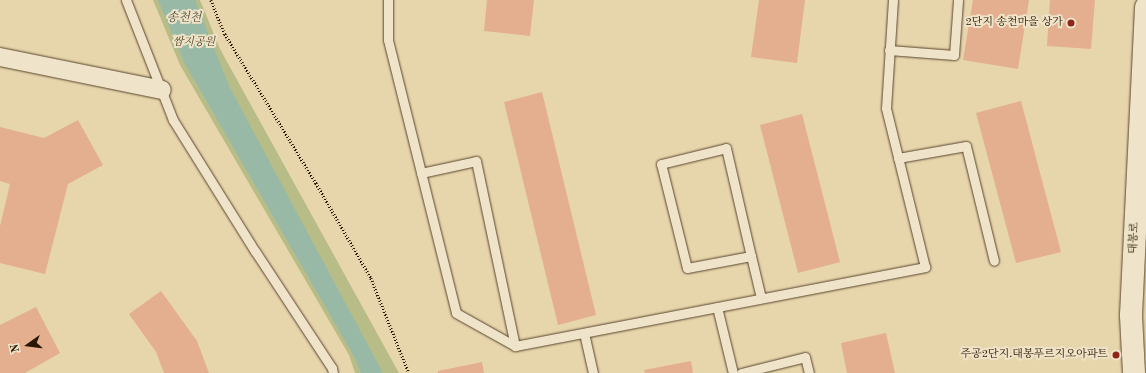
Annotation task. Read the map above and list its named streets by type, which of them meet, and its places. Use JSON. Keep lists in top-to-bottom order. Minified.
{"streets":{"main road":["태봉로"]},"water":["송천천"],"parks":["쌈지공원"],"places":["2단지 송천마을 상가","주공2단지.태봉푸르지오아파트"],"north":"left"}
